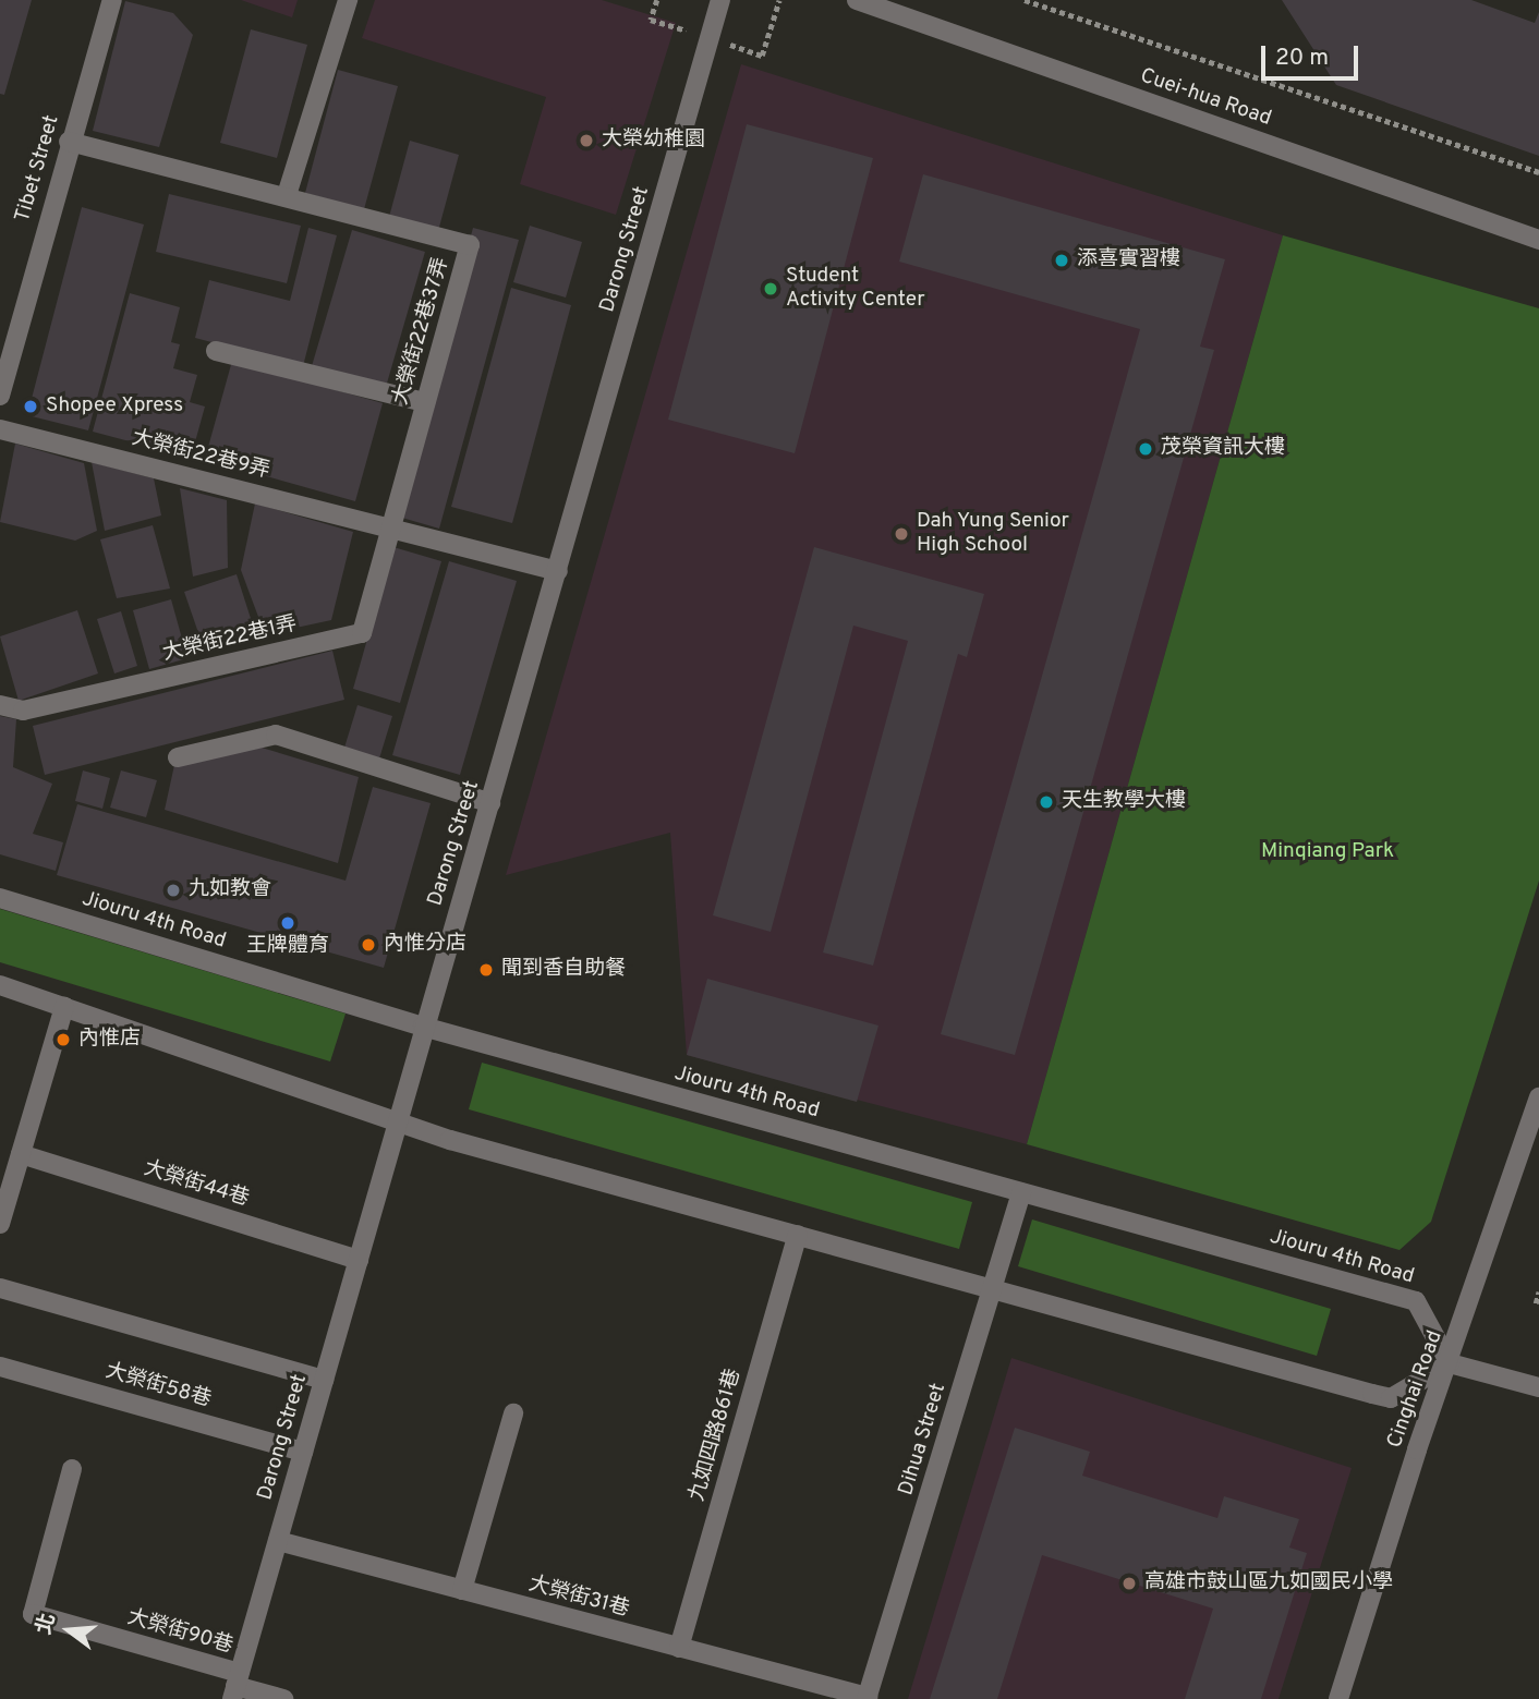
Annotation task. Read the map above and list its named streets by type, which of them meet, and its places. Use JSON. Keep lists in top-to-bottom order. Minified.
{"streets":{"street":["Cuei-hua Road","Tibet Street","Darong Street","大榮街22巷37弄","大榮街22巷9弄","大榮街22巷1弄","Jiouru 4th Road","大榮街44巷","大榮街58巷","Cinghai Road","九如四路861巷","Dihua Street","大榮街31巷","大榮街90巷"]},"crossings":[["Tibet Street","大榮街22巷37弄"],["Darong Street","大榮街22巷9弄"],["Darong Street","Jiouru 4th Road"],["Darong Street","大榮街44巷"],["Darong Street","大榮街58巷"],["Darong Street","大榮街31巷"],["Darong Street","大榮街90巷"],["大榮街22巷37弄","大榮街22巷9弄"],["大榮街22巷37弄","大榮街22巷1弄"],["大榮街22巷9弄","大榮街22巷1弄"],["Jiouru 4th Road","Cinghai Road"],["Jiouru 4th Road","Dihua Street"],["九如四路861巷","大榮街31巷"],["Dihua Street","大榮街31巷"]],"parks":["Minqiang Park"],"places":["大榮幼稚園","添喜實習樓","Student Activity Center","Shopee Xpress","茂榮資訊大樓","Dah Yung Senior High School","天生教學大樓","九如教會","王牌體育","內惟分店","聞到香自助餐","內惟店","高雄市鼓山區九如國民小學"],"scale_bar":"20 m","north":"left"}
